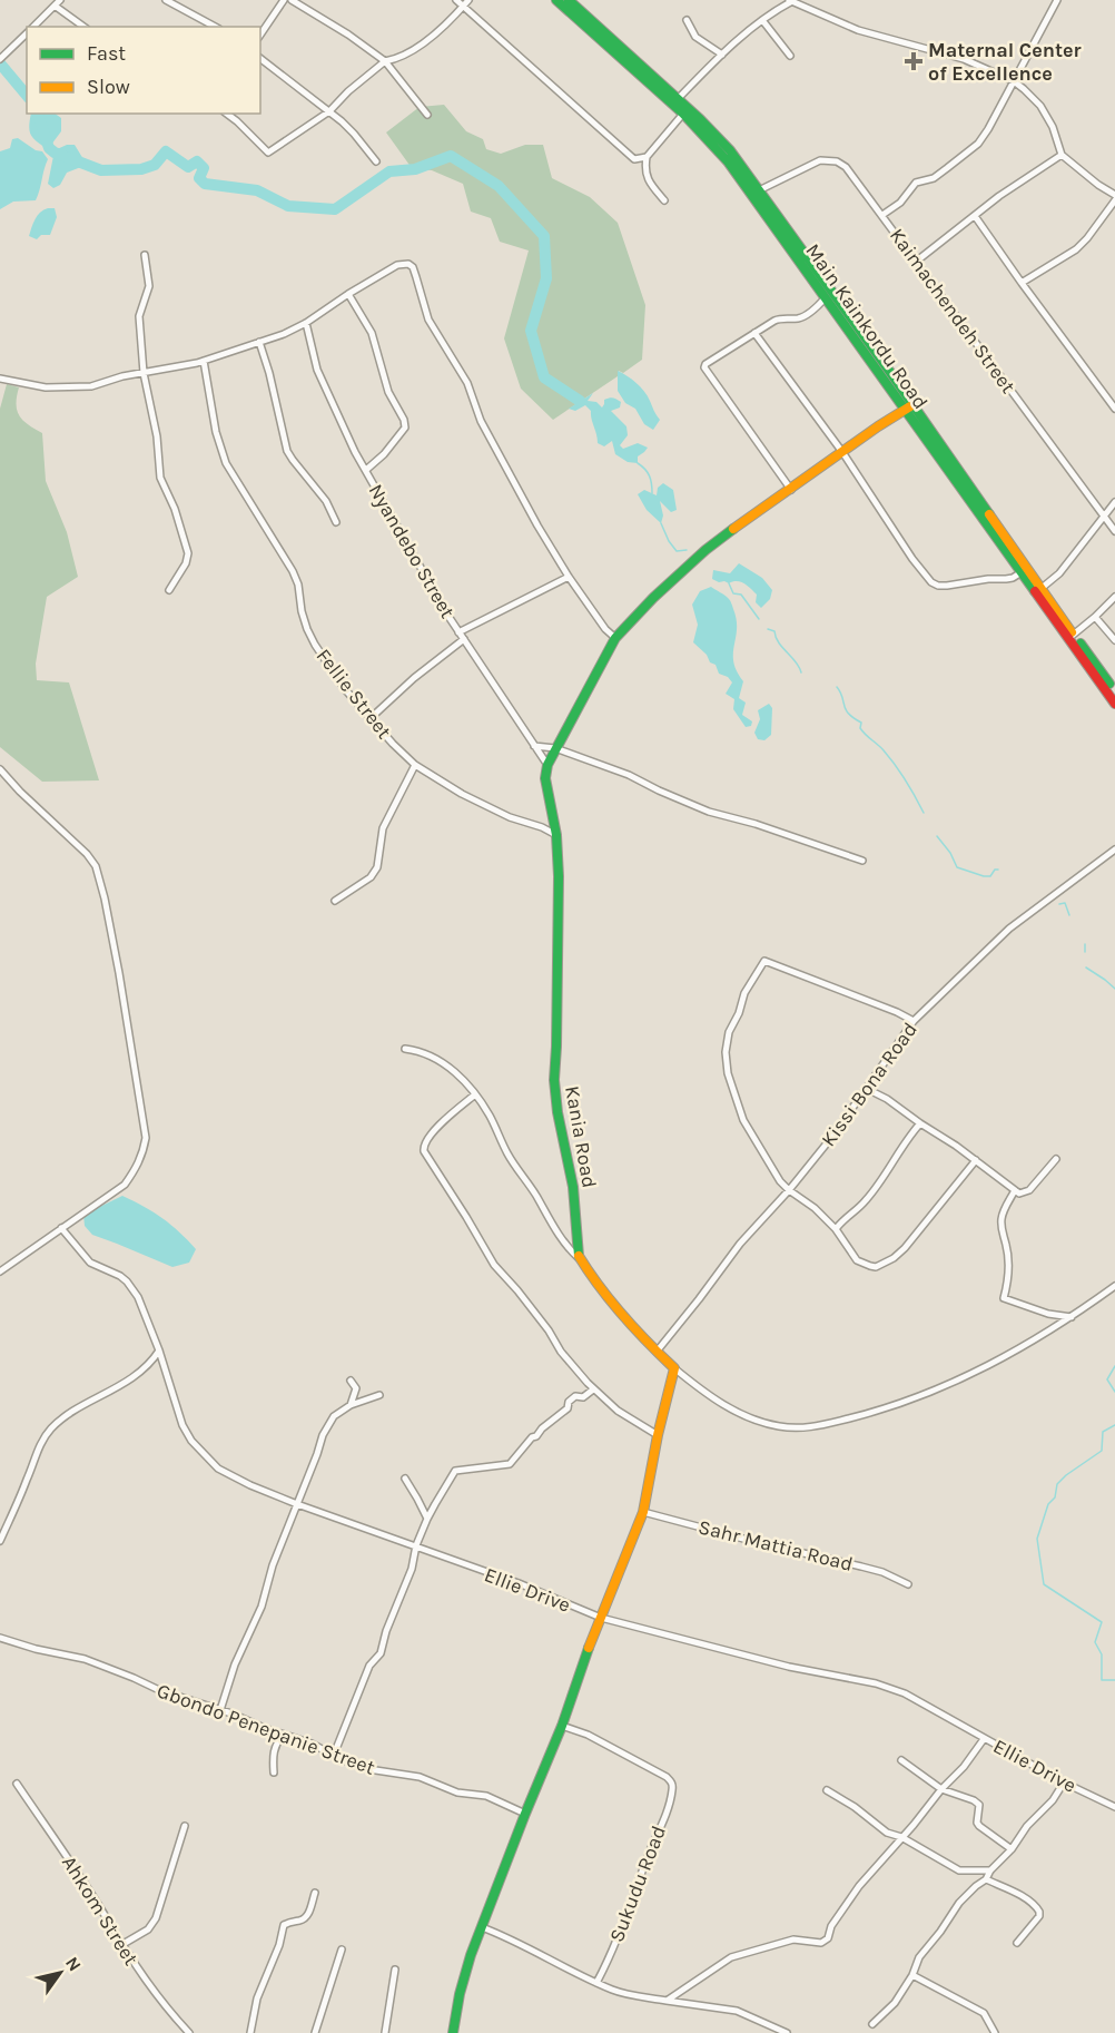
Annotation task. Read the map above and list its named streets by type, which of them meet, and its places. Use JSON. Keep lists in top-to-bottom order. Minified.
{"streets":{"main road":["Main Kainkordu Road","Kania Road"],"street":["Kaimachendeh Street","Nyandebo Street","Fellie Street","Kissi Bona Road","Sahr Mattia Road","Ellie Drive","Gbondo Penepanie Street","Sukudu Road","Ahkom Street"]},"crossings":[["Nyandebo Street","Kania Road"],["Fellie Street","Kania Road"],["Kissi Bona Road","Kania Road"]],"places":{"health":["Maternal Center of Excellence"]},"legend":["Fast","Slow"],"north":"top right"}
